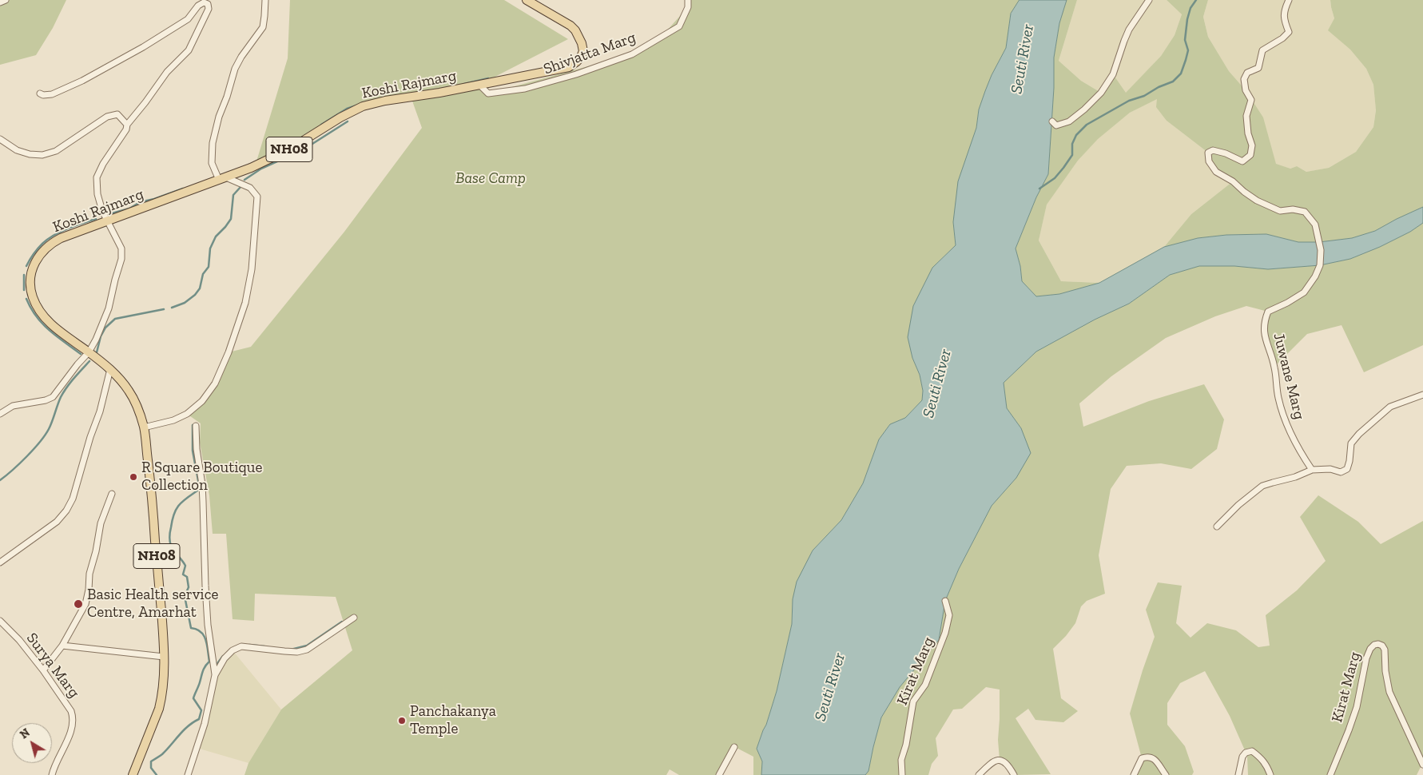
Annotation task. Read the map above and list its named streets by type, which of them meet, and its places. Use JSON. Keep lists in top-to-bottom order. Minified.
{"streets":{"main road":["Koshi Rajmarg","NH08"],"street":["Shivjatta Marg","Juwane Marg","Surya Marg","Kirat Marg"]},"crossings":[["Shivjatta Marg","Koshi Rajmarg"]],"water":["Seuti River"],"parks":["Base Camp"],"places":["R Square Boutique Collection","Basic Health service Centre, Amarhat","Panchakanya Temple"],"north":"top left"}
